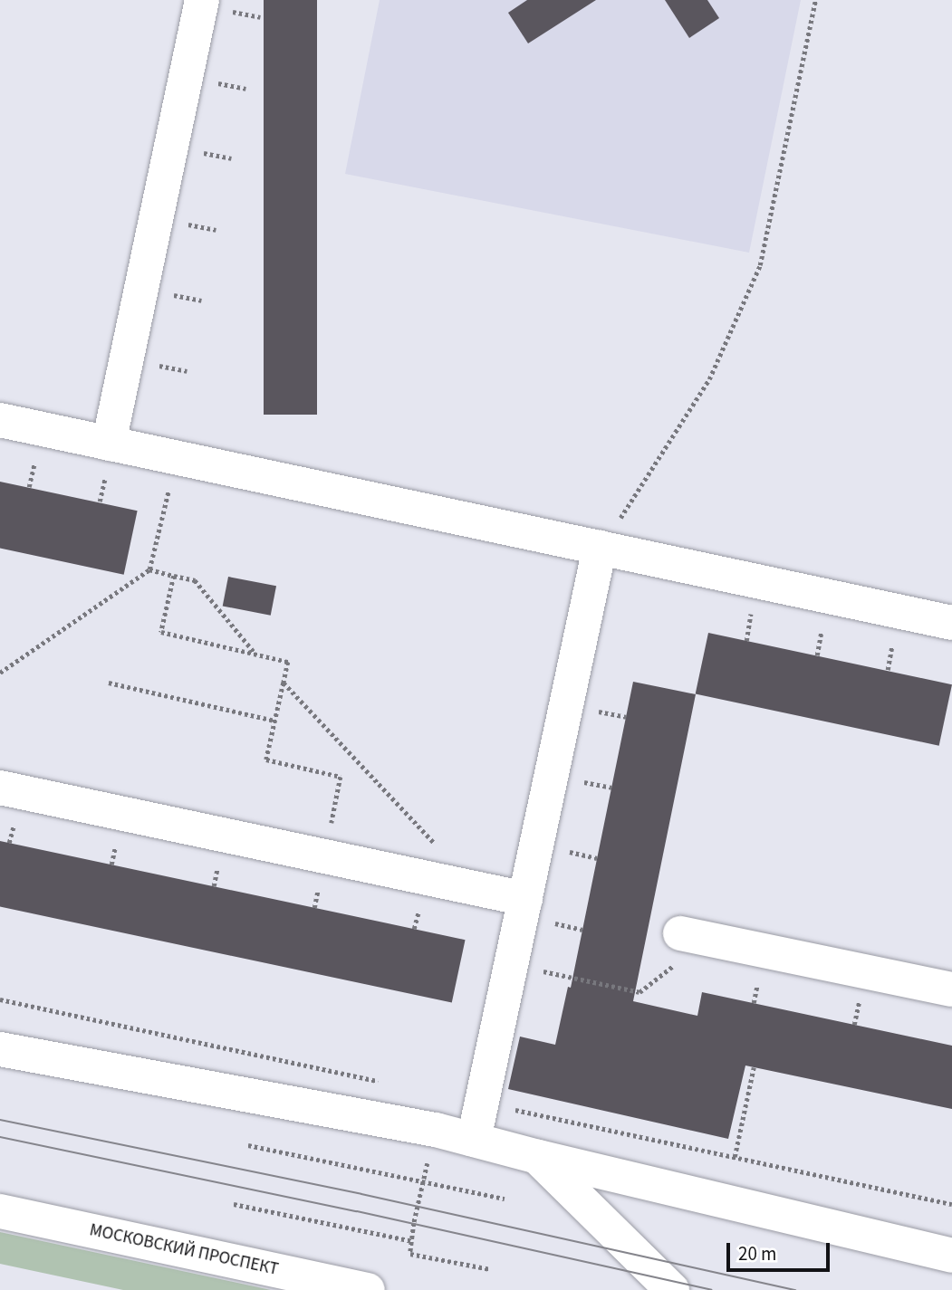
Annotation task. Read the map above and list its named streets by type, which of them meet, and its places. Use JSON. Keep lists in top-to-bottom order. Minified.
{"streets":{"street":["МОСКОВСКИЙ ПРОСПЕКТ"]},"scale_bar":"20 m"}
